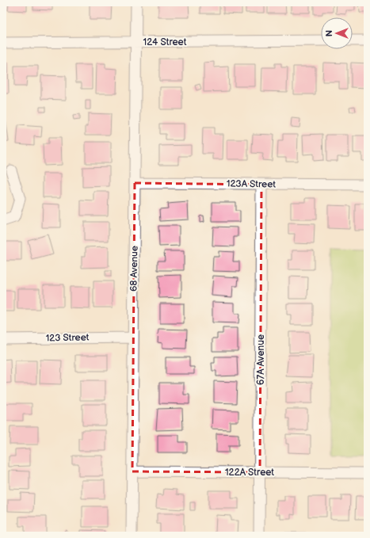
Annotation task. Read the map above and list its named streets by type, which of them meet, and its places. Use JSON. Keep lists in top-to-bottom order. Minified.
{"streets":{"street":["124 Street","123A Street","68 Avenue","123 Street","67A Avenue","122A Street"]},"crossings":[["124 Street","68 Avenue"],["123A Street","68 Avenue"],["123A Street","67A Avenue"],["68 Avenue","123 Street"],["68 Avenue","122A Street"],["67A Avenue","122A Street"]],"north":"left"}
